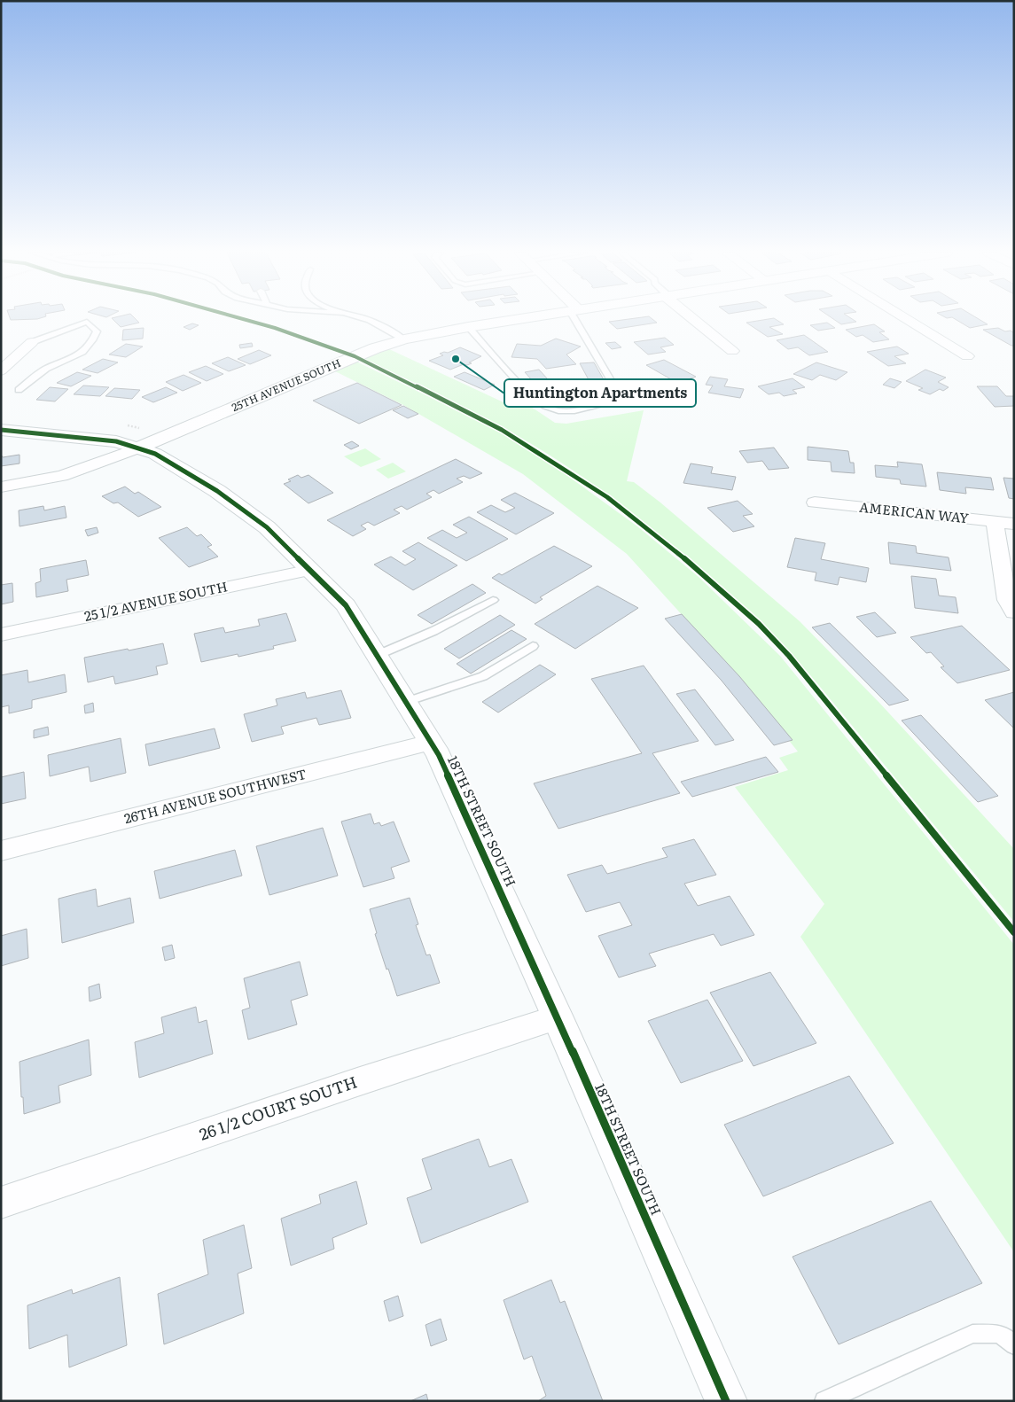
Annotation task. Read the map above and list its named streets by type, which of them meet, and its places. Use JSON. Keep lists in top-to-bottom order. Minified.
{"streets":{"street":["25TH AVENUE SOUTH","AMERICAN WAY","25 1/2 AVENUE SOUTH","26TH AVENUE SOUTHWEST","18TH STREET SOUTH","26 1/2 COURT SOUTH"]},"crossings":[["25TH AVENUE SOUTH","18TH STREET SOUTH"],["25 1/2 AVENUE SOUTH","18TH STREET SOUTH"],["26TH AVENUE SOUTHWEST","18TH STREET SOUTH"],["18TH STREET SOUTH","26 1/2 COURT SOUTH"]],"places":["Huntington Apartments"]}
